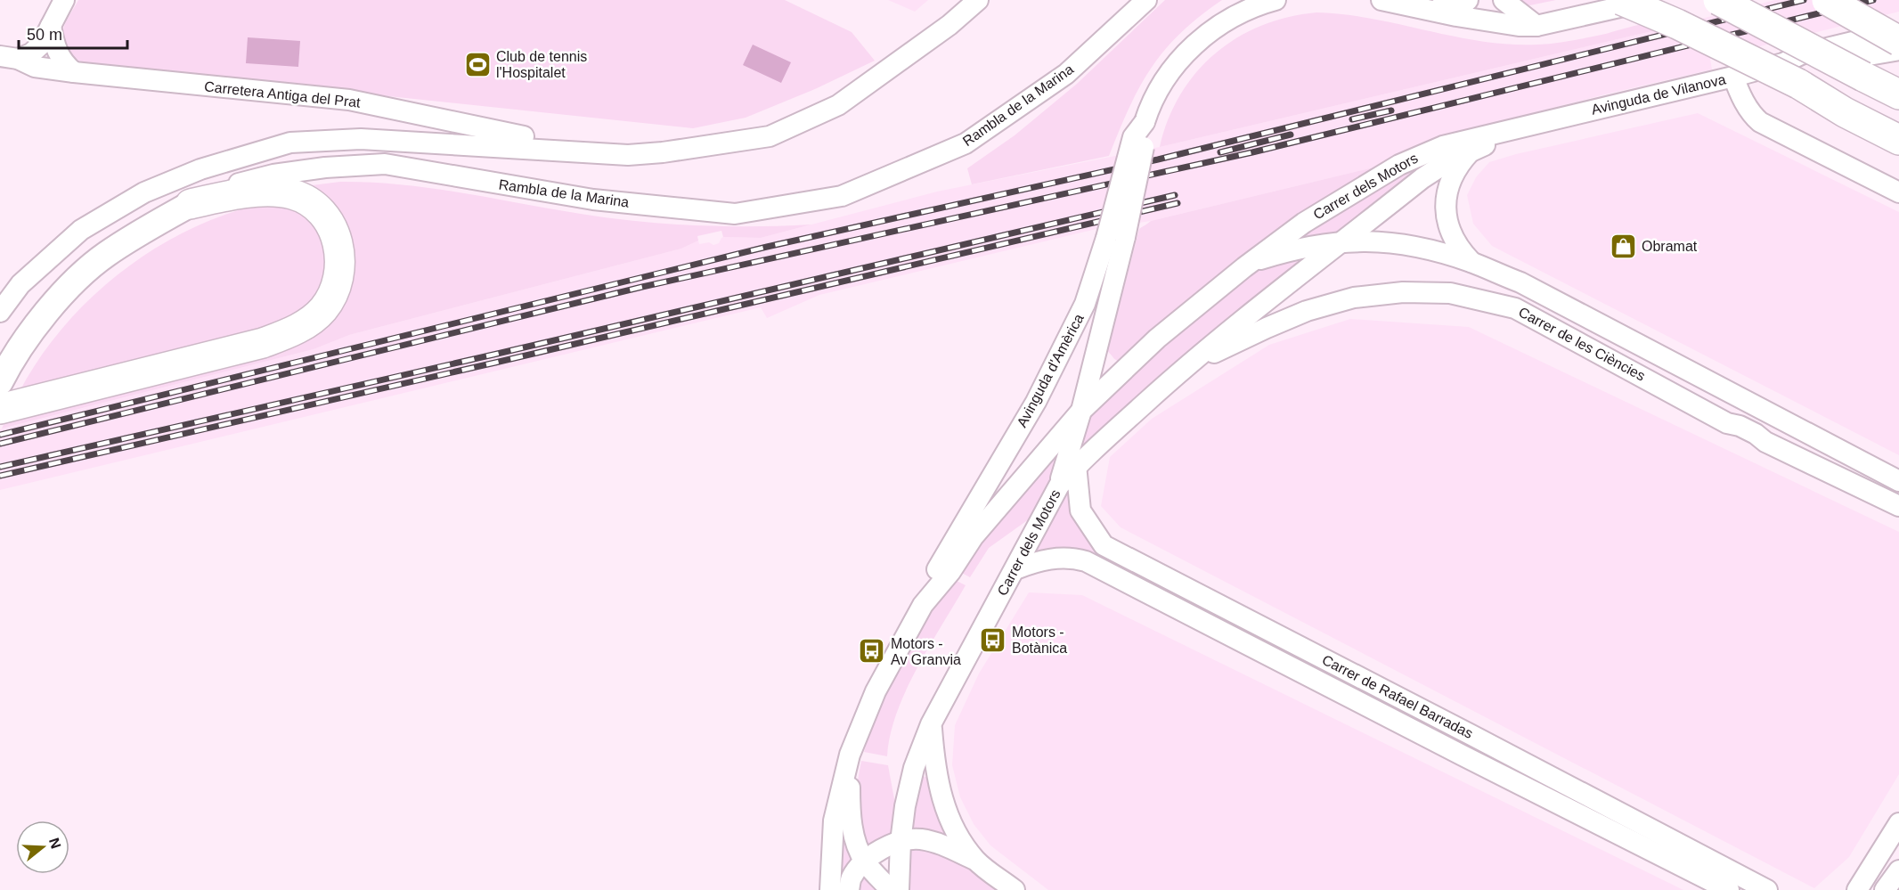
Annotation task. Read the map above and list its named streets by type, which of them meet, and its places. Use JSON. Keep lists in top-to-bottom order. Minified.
{"streets":{"main road":["Rambla de la Marina"],"street":["Carretera Antiga del Prat","Avinguda de Vilanova","Carrer dels Motors","Carrer de les Ciències","Avinguda d'Amèrica","Carrer de Rafael Barradas"]},"crossings":[["Avinguda de Vilanova","Carrer dels Motors"],["Carrer dels Motors","Carrer de les Ciències"],["Carrer dels Motors","Avinguda d'Amèrica"],["Carrer dels Motors","Carrer de Rafael Barradas"]],"places":{"sports":["Club de tennis l'Hospitalet"],"shop":["Obramat"],"bus stop":["Motors - Botànica","Motors - Av Granvia"]},"scale_bar":"50 m","north":"right"}
